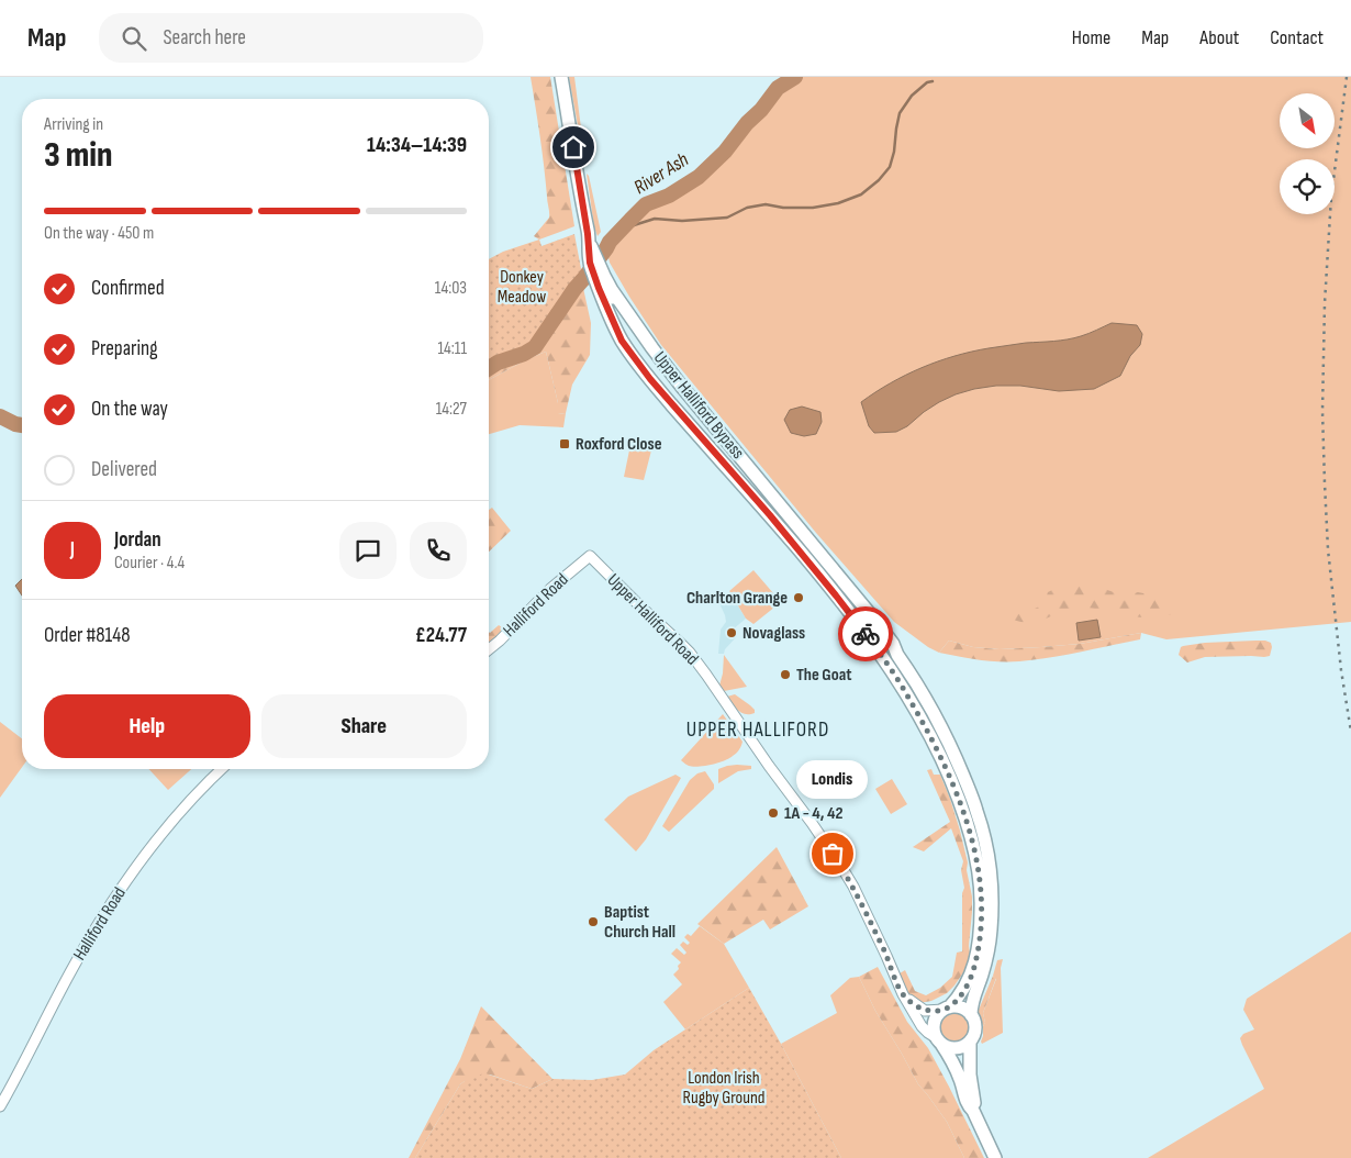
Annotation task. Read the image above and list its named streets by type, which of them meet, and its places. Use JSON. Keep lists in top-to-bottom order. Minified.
{"streets":{"main road":["Upper Halliford Bypass","Upper Halliford Road"],"street":["Halliford Road"]},"crossings":[["Upper Halliford Bypass","Upper Halliford Road"],["Halliford Road","Upper Halliford Road"]],"districts":["UPPER HALLIFORD"],"water":["River Ash"],"parks":["Donkey Meadow","London Irish Rugby Ground"],"places":{"transit":["Roxford Close"],"other":["Charlton Grange","Novaglass","The Goat","1A - 4, 42","Londis","Baptist Church Hall"]},"north":"bottom right","page":{"header":"Map","search":"Search here","nav":["Home","Map","About","Contact"],"heading":["3 min","Arriving in","14:34–14:39"],"panel":["Jordan","Courier · 4.4","Order #8148","£24.77"],"bar":"On the way · 450 m","list":[["Confirmed","14:03"],["Preparing","14:11"],["On the way","14:27"],"Delivered"],"round":"J","buttons":["Help","Share"],"bubble":"Londis"}}
